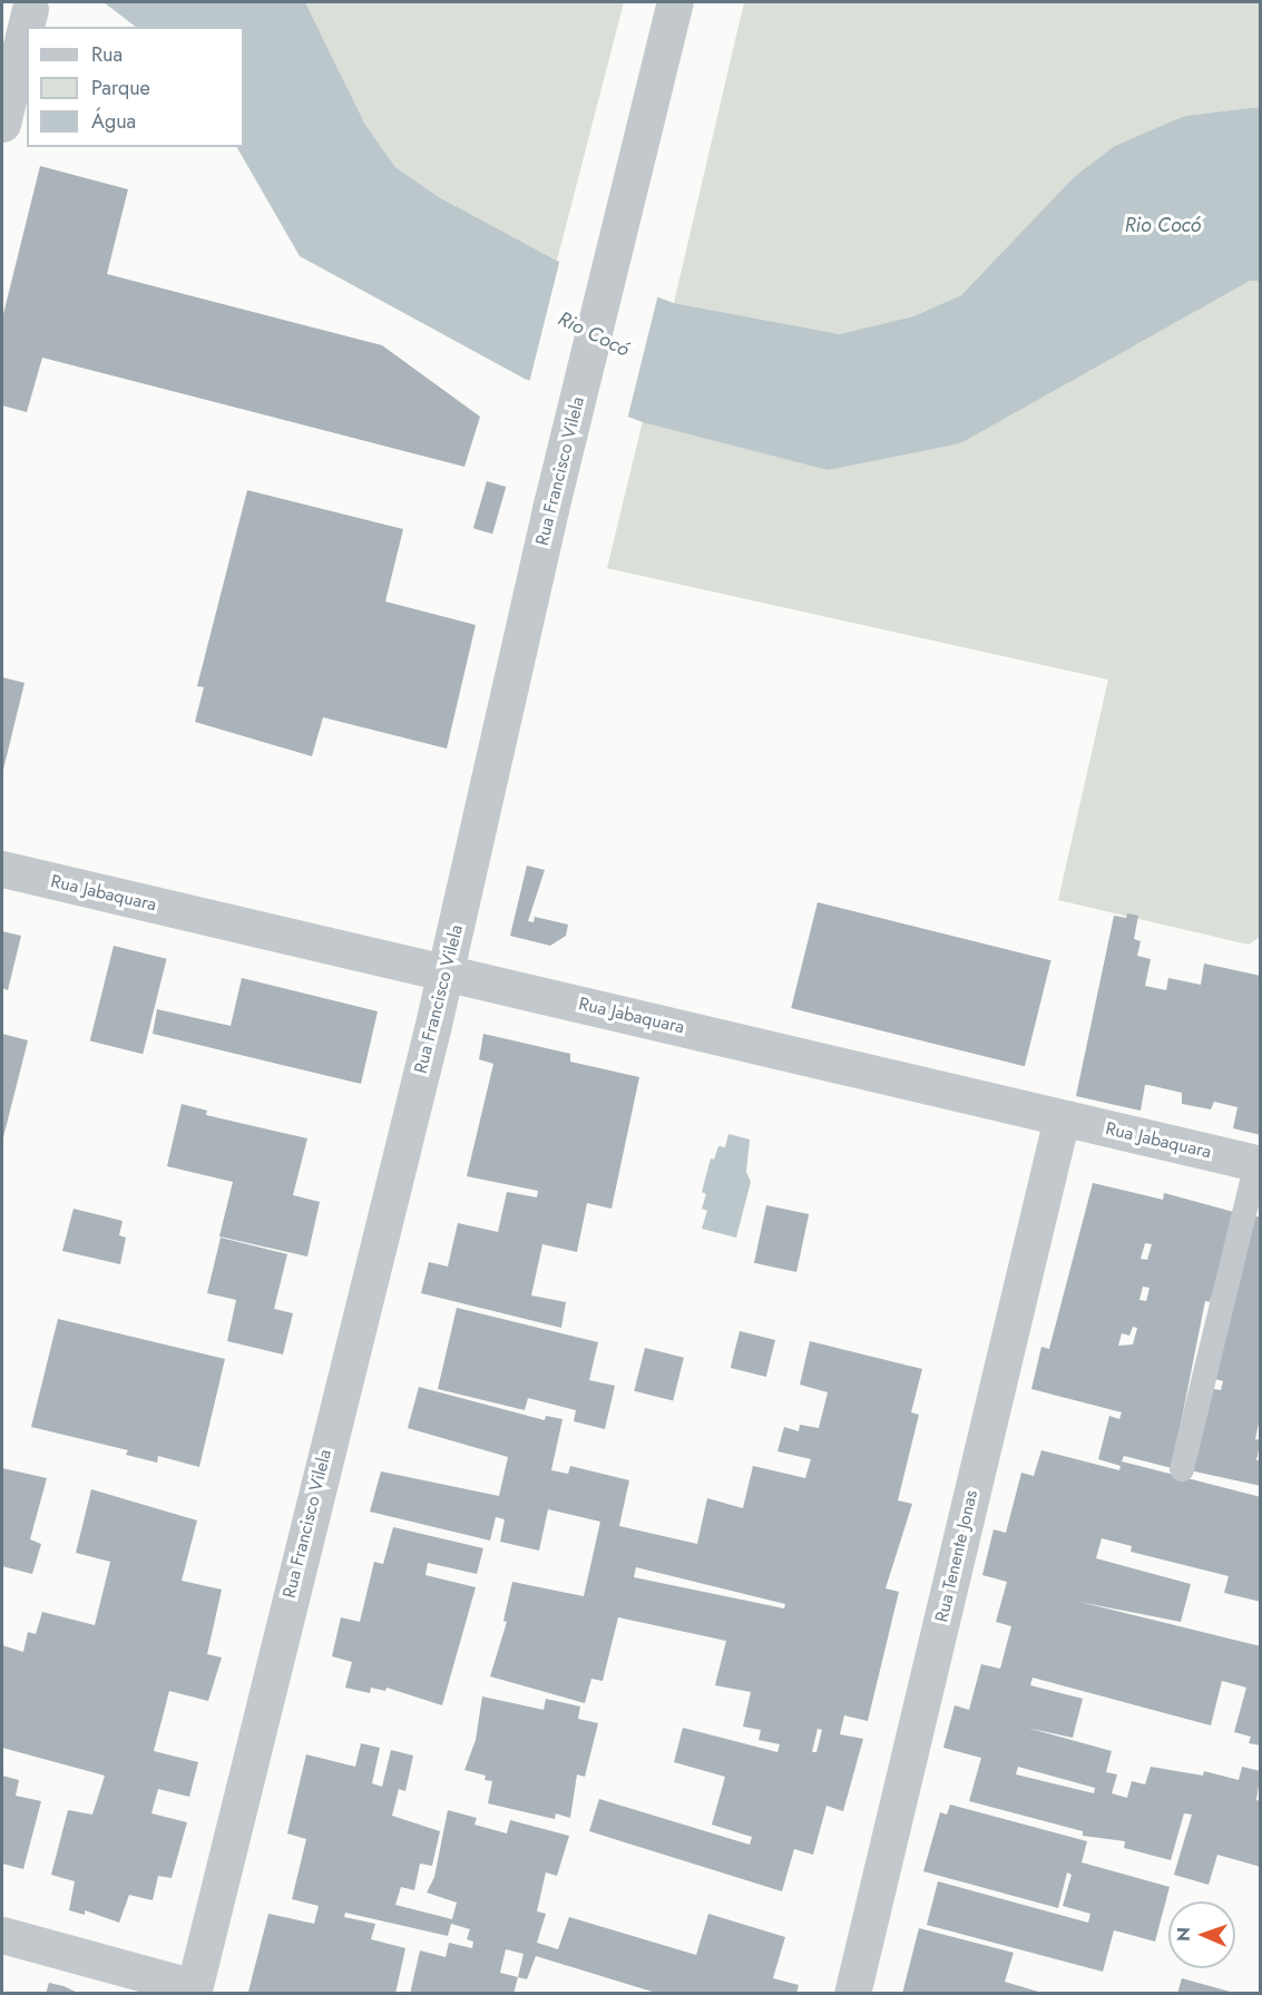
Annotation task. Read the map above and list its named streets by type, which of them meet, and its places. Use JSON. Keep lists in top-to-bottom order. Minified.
{"streets":{"street":["Rua Francisco Vilela","Rua Jabaquara","Rua Tenente Jonas"]},"crossings":[["Rua Francisco Vilela","Rua Jabaquara"],["Rua Jabaquara","Rua Tenente Jonas"]],"water":["Rio Cocó"],"legend":["Rua","Parque","Água"],"north":"left"}
